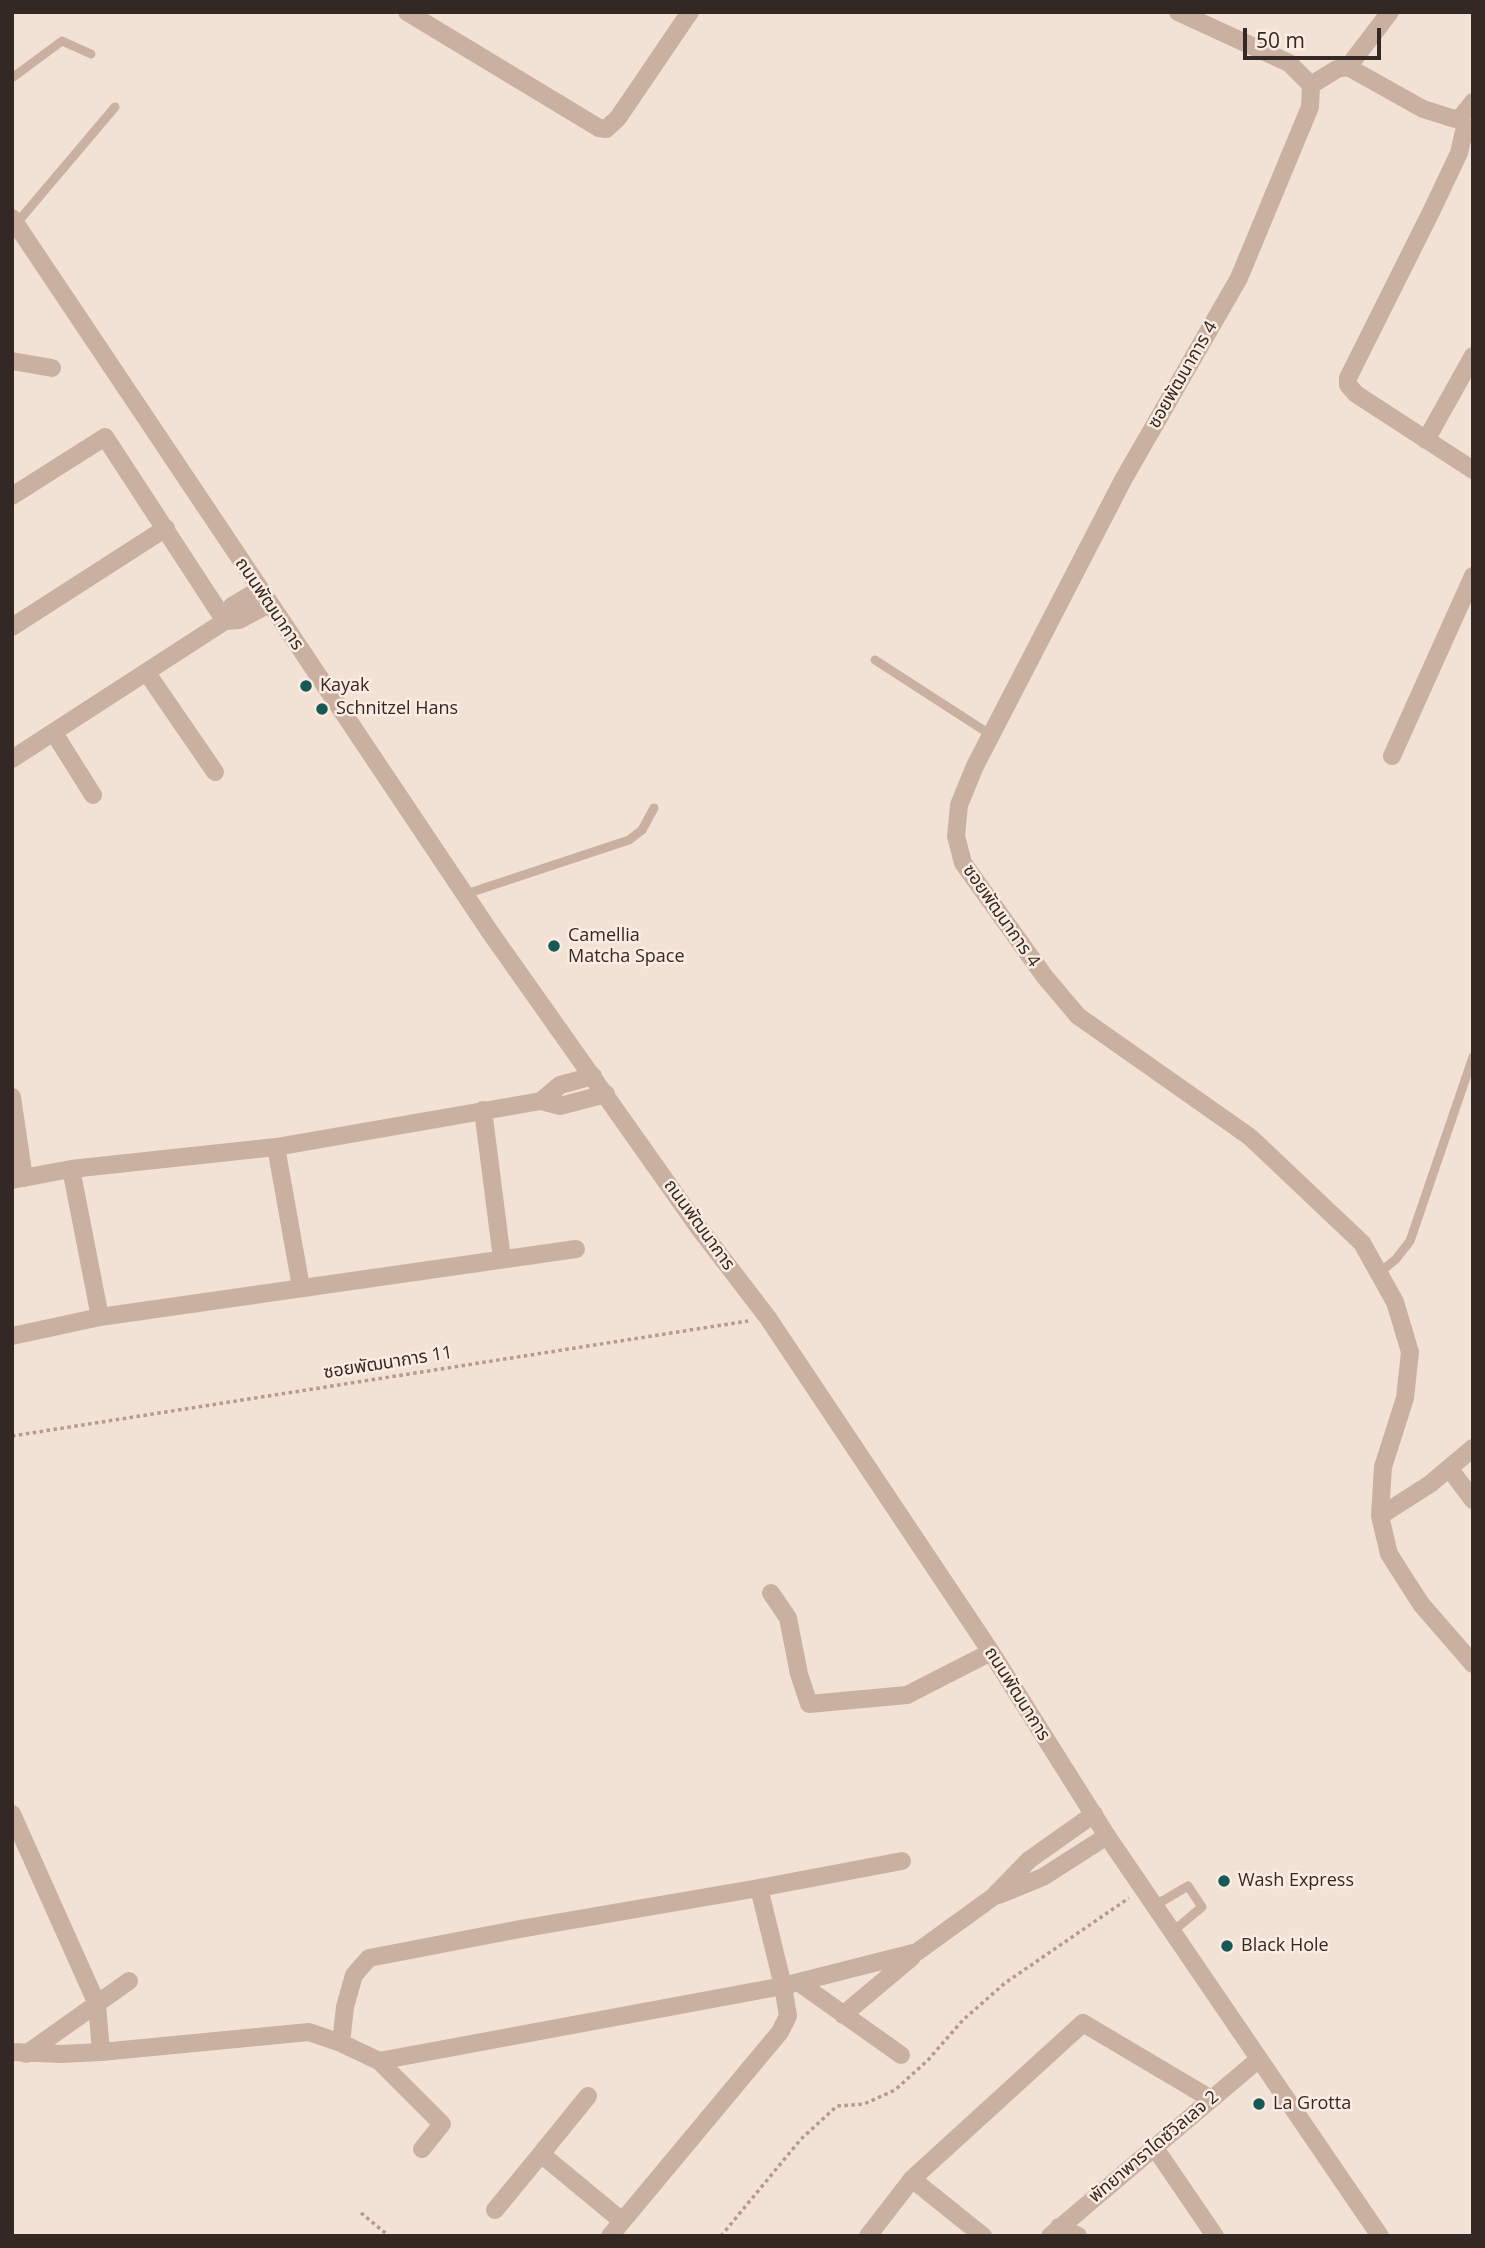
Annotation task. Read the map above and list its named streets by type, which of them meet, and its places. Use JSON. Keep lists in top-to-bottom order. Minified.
{"streets":{"street":["ซอยพัฒนาการ 4","ถนนพัฒนาการ","พัทยาพาราไดซ์วิลเลจ 2"],"path":["ซอยพัฒนาการ 11"]},"crossings":[["ถนนพัฒนาการ","ซอยพัฒนาการ 11"],["ถนนพัฒนาการ","พัทยาพาราไดซ์วิลเลจ 2"]],"places":["Kayak","Schnitzel Hans","Camellia Matcha Space","Wash Express","Black Hole","La Grotta"],"scale_bar":"50 m"}
